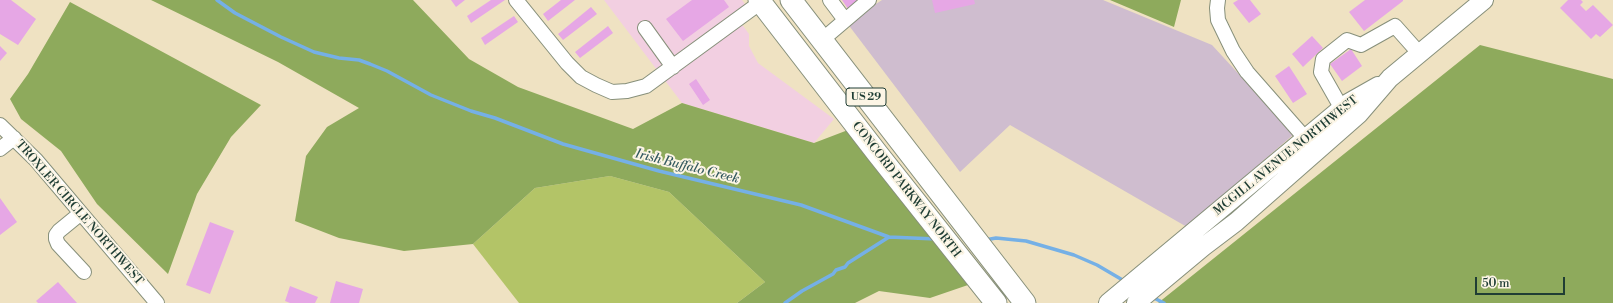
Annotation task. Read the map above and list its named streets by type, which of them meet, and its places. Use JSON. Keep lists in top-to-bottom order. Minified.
{"streets":{"highway":["US 29","CONCORD PARKWAY NORTH"],"main road":["MCGILL AVENUE NORTHWEST"],"street":["TROXLER CIRCLE NORTHWEST"]},"water":["Irish Buffalo Creek"],"scale_bar":"50 m"}
